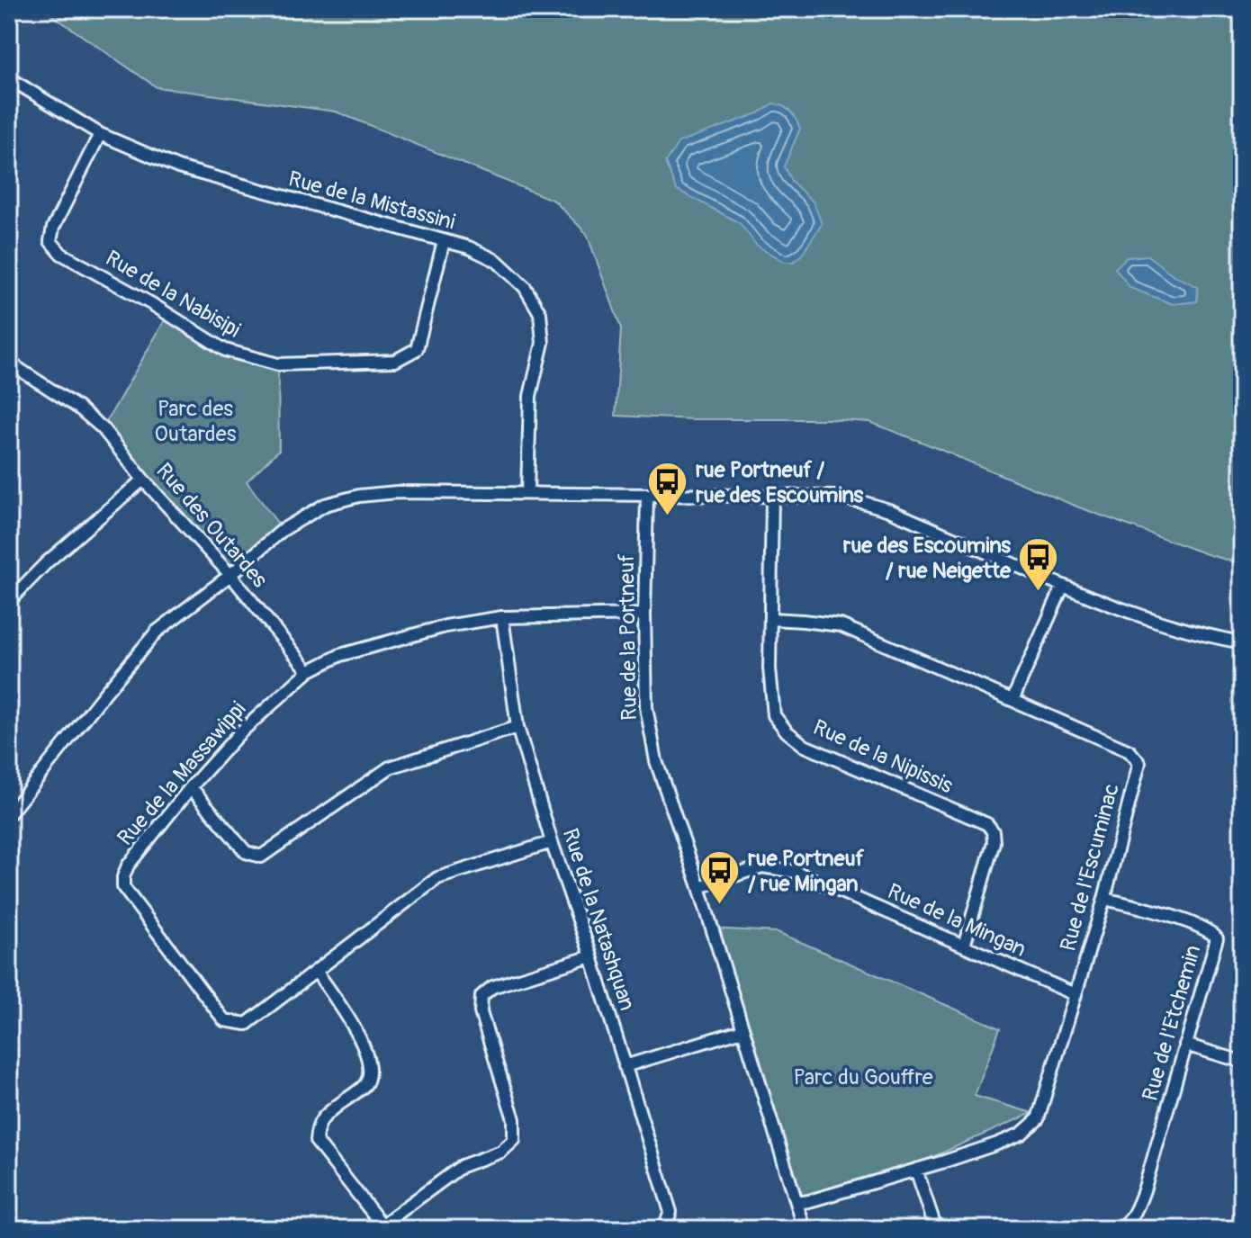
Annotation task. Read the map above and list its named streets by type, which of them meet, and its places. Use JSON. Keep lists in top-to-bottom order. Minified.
{"streets":{"street":["Rue de la Mistassini","Rue de la Nabisipi","Rue des Outardes","Rue de la Portneuf","Rue de la Nipissis","Rue de la Massawippi","Rue de l'Escuminac","Rue de la Natashquan","Rue de la Mingan","Rue de l'Etchemin"]},"crossings":[["Rue de la Mistassini","Rue de la Nabisipi"],["Rue des Outardes","Rue de la Massawippi"],["Rue de la Portneuf","Rue de la Massawippi"],["Rue de la Portneuf","Rue de l'Escuminac"],["Rue de la Portneuf","Rue de la Mingan"],["Rue de la Nipissis","Rue de l'Escuminac"],["Rue de la Nipissis","Rue de la Mingan"],["Rue de la Massawippi","Rue de la Natashquan"],["Rue de l'Escuminac","Rue de la Mingan"],["Rue de l'Escuminac","Rue de l'Etchemin"]],"parks":["Parc des Outardes","Parc du Gouffre"],"places":{"bus stop":["rue Portneuf / rue des Escoumins","rue des Escoumins / rue Neigette","rue Portneuf / rue Mingan"]}}
